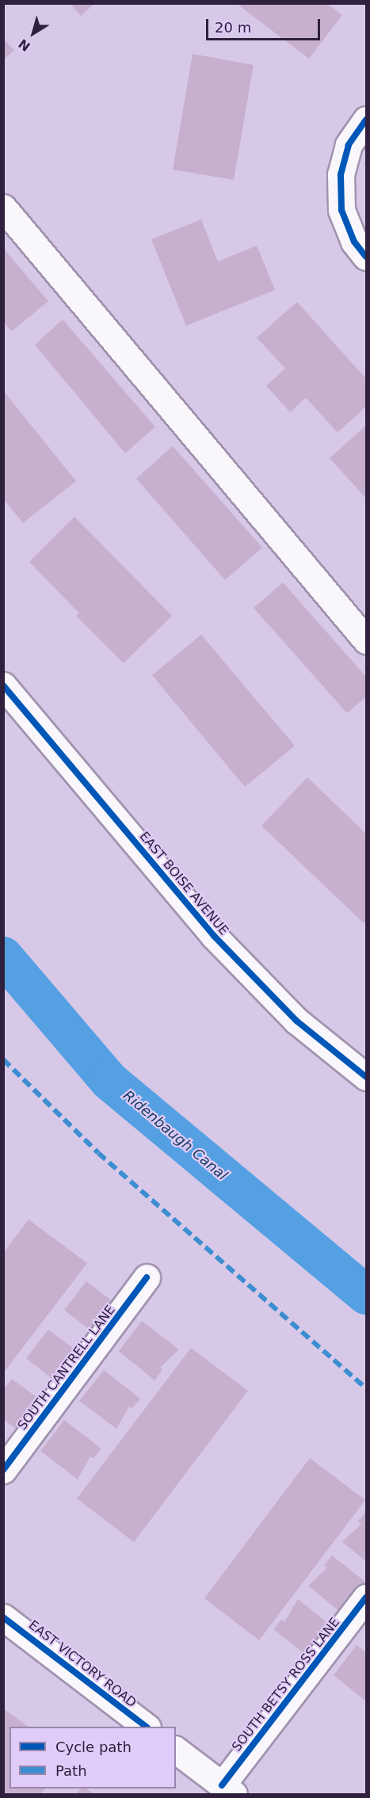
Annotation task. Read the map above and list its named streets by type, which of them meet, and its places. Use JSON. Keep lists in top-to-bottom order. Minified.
{"streets":{"street":["EAST BOISE AVENUE","SOUTH CANTRELL LANE","EAST VICTORY ROAD","SOUTH BETSY ROSS LANE"]},"water":["Ridenbaugh Canal"],"legend":["Cycle path","Path"],"scale_bar":"20 m","north":"bottom left"}
